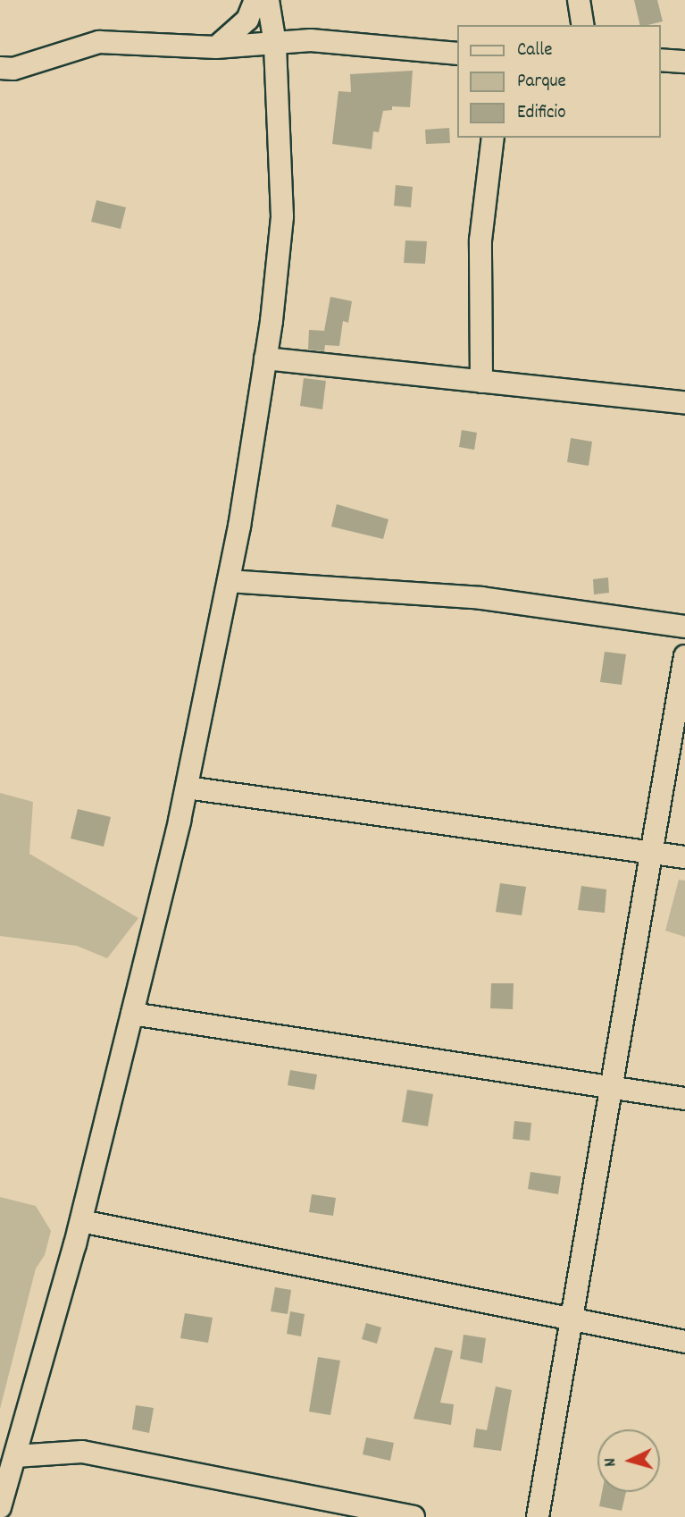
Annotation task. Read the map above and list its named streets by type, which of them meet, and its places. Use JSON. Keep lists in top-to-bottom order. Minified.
{"legend":["Calle","Parque","Edificio"],"north":"left"}
